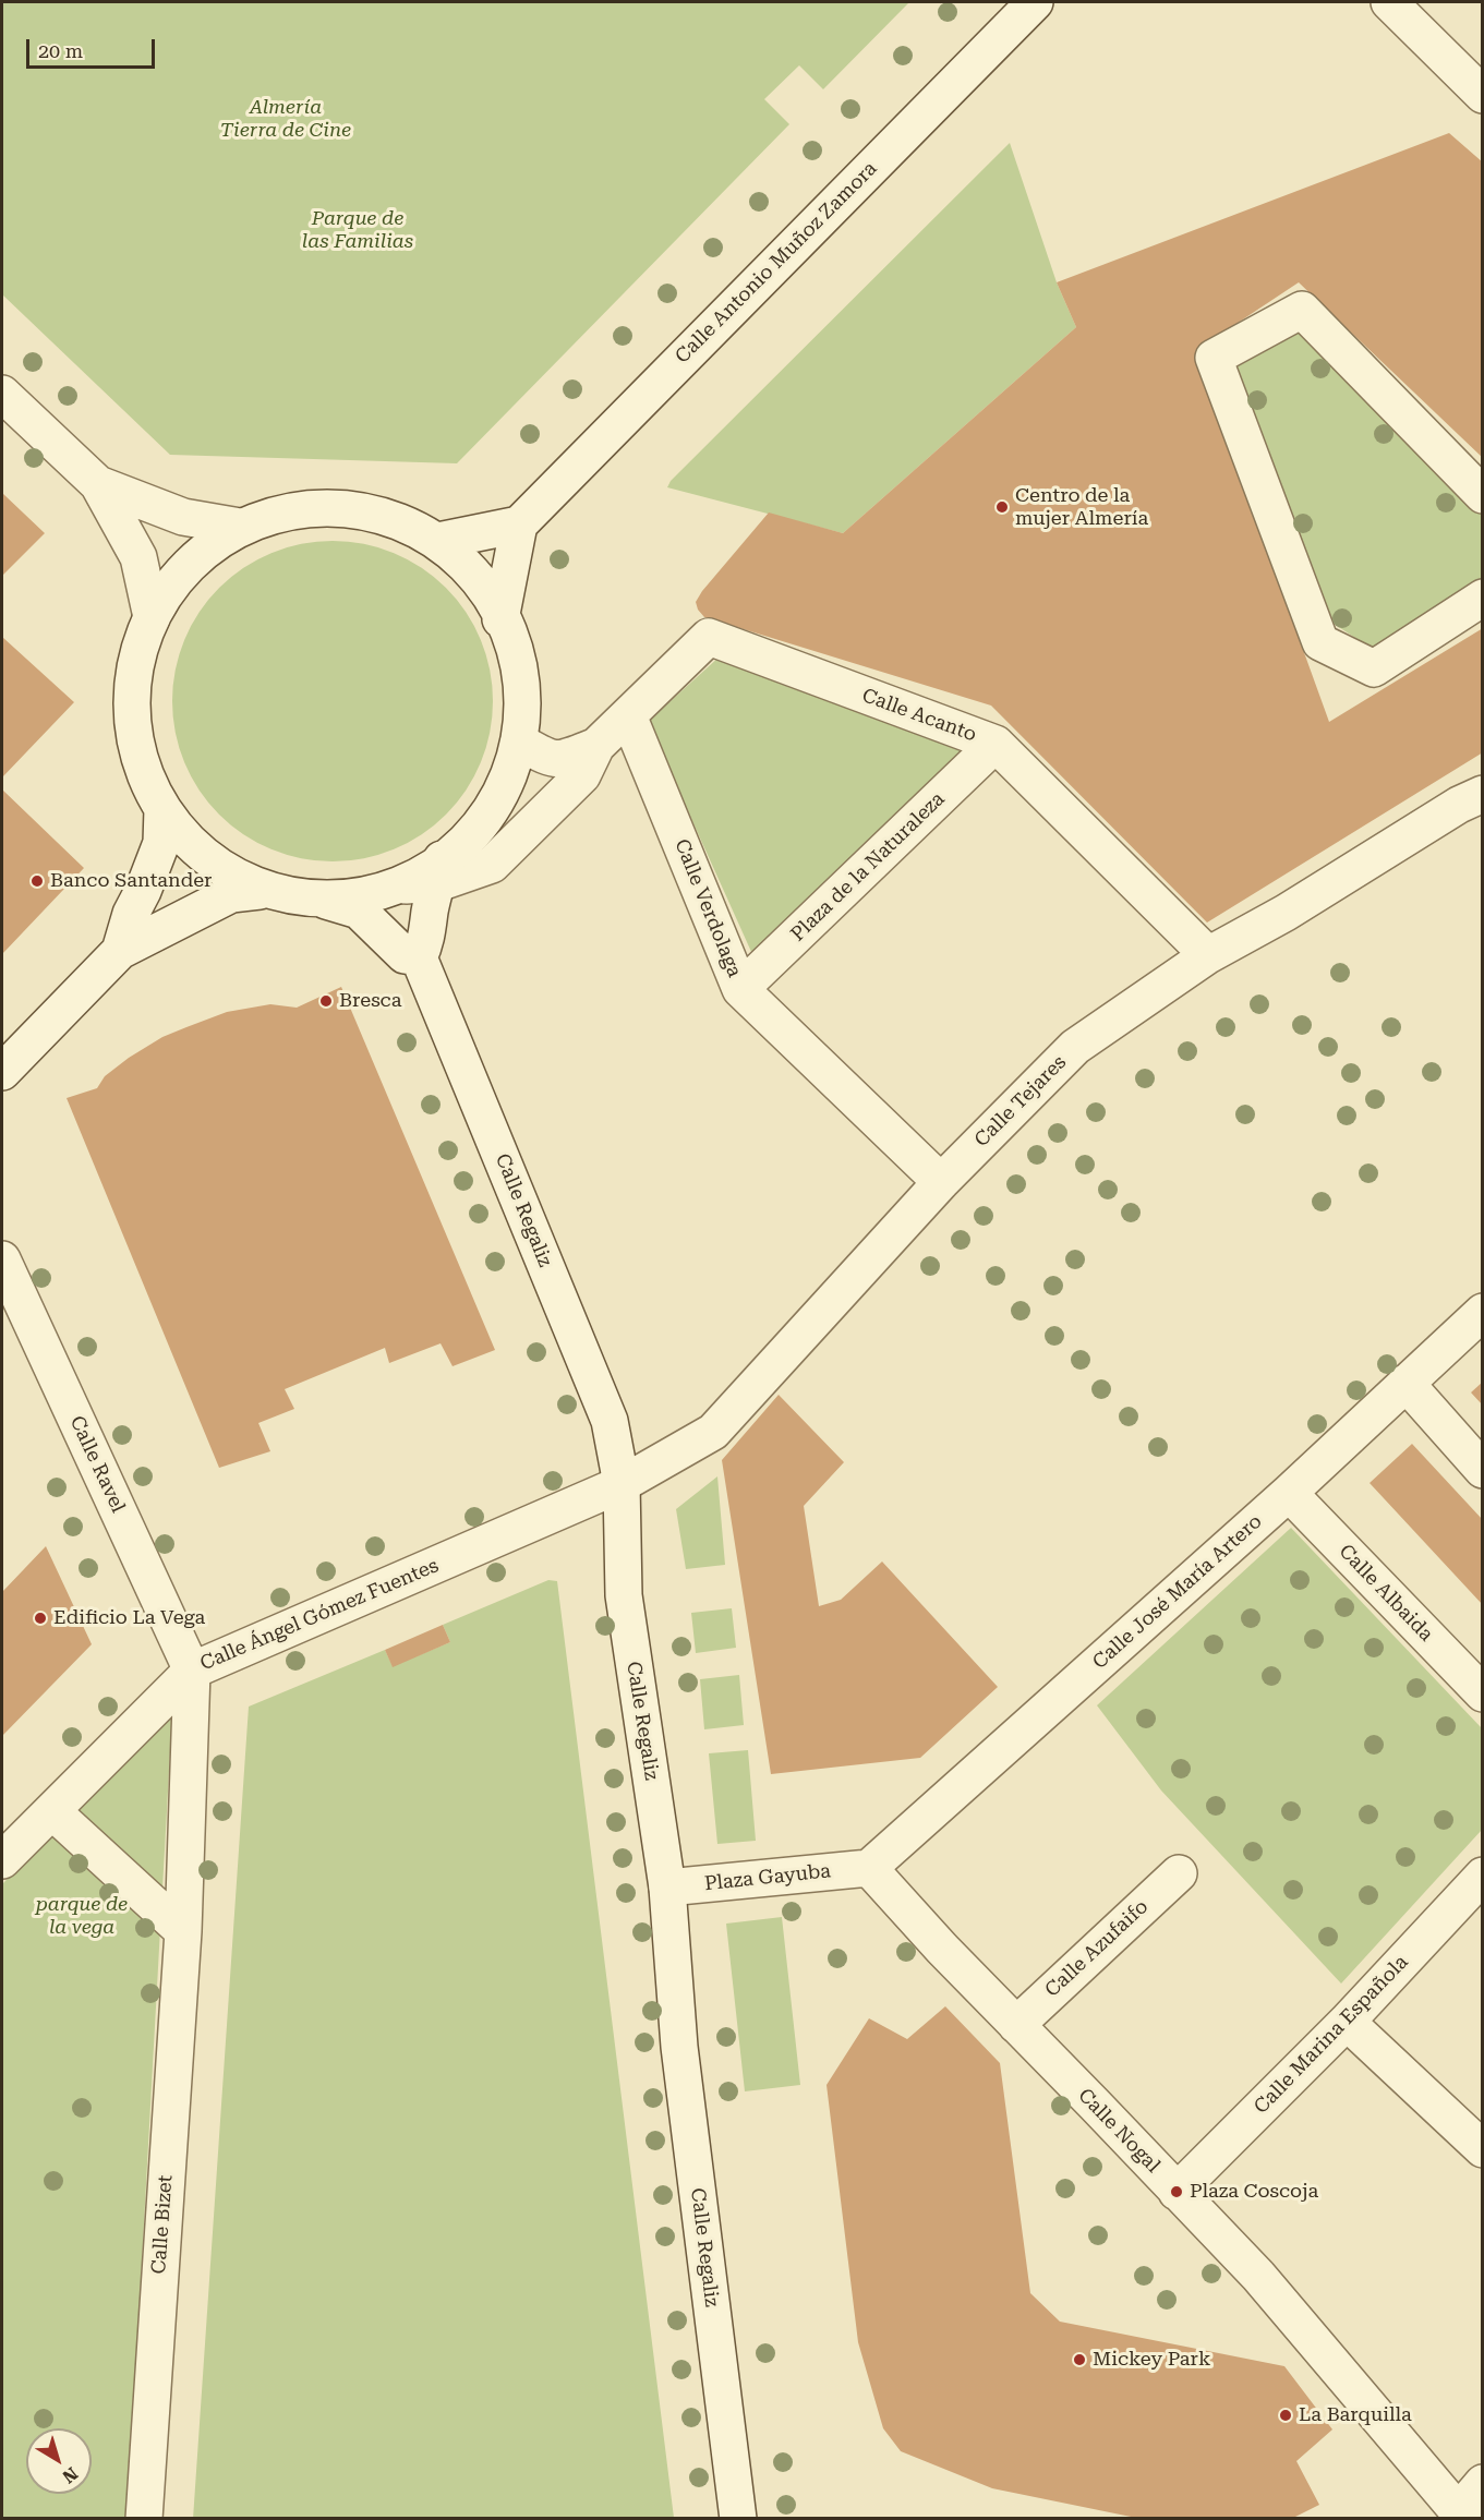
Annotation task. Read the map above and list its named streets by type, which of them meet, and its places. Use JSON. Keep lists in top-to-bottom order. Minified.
{"streets":{"street":["Calle Antonio Muñoz Zamora","Calle Acanto","Plaza de la Naturaleza","Calle Verdolaga","Calle Tejares","Calle Regaliz","Calle Ravel","Calle José María Artero","Calle Albaida","Calle Ángel Gómez Fuentes","Plaza Gayuba","Calle Azufaifo","Calle Marina Española","Calle Nogal","Calle Bizet"]},"crossings":[["Calle Acanto","Plaza de la Naturaleza"],["Calle Acanto","Calle Verdolaga"],["Calle Acanto","Calle Tejares"],["Plaza de la Naturaleza","Calle Verdolaga"],["Calle Verdolaga","Calle Tejares"],["Calle Tejares","Calle Regaliz"],["Calle Tejares","Calle Ángel Gómez Fuentes"],["Calle Regaliz","Calle Ángel Gómez Fuentes"],["Calle Regaliz","Plaza Gayuba"],["Calle Ravel","Calle Ángel Gómez Fuentes"],["Calle Ravel","Calle Bizet"],["Calle José María Artero","Calle Albaida"],["Calle José María Artero","Plaza Gayuba"],["Calle José María Artero","Calle Nogal"],["Calle Ángel Gómez Fuentes","Calle Bizet"],["Plaza Gayuba","Calle Nogal"],["Calle Azufaifo","Calle Nogal"],["Calle Marina Española","Calle Nogal"]],"parks":["Almería Tierra de Cine","Parque de las Familias","parque de la vega"],"places":["Centro de la mujer Almería","Banco Santander","Bresca","Edificio La Vega","Plaza Coscoja","Mickey Park","La Barquilla"],"scale_bar":"20 m","north":"bottom right"}
